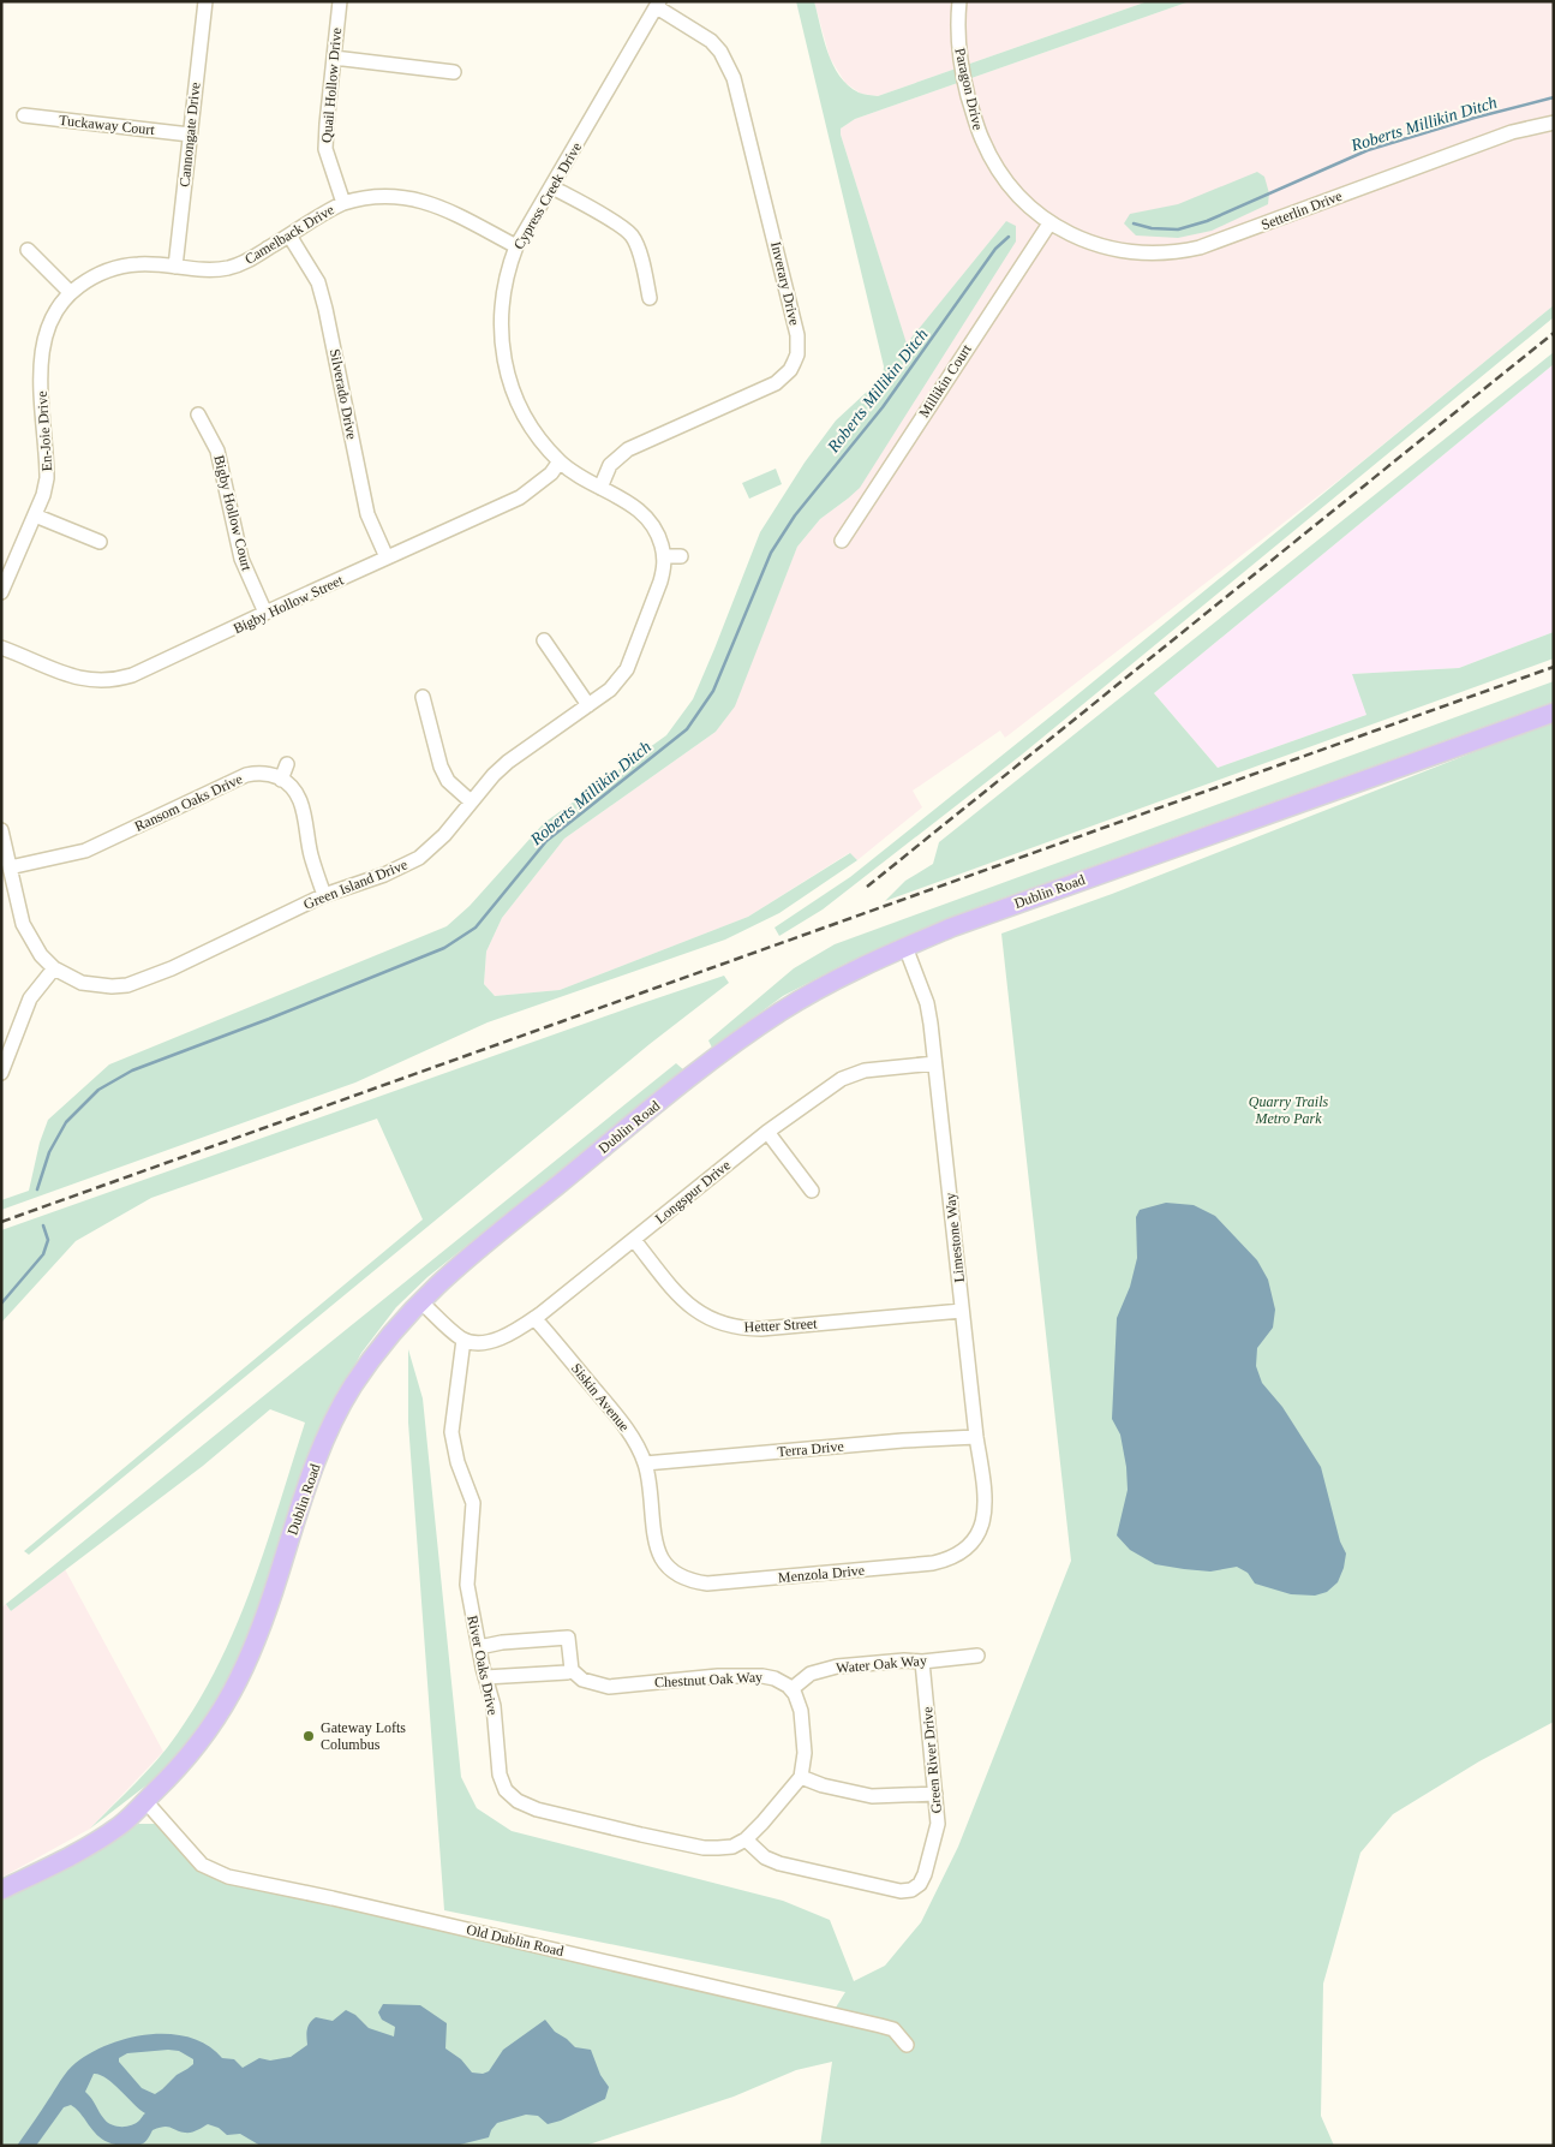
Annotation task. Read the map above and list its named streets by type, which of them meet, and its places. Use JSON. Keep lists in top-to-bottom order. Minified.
{"streets":{"main road":["Dublin Road"],"street":["Quail Hollow Drive","Paragon Drive","Tuckaway Court","Cannongate Drive","Cypress Creek Drive","Setterlin Drive","Camelback Drive","Inverary Drive","Millikin Court","Silverado Drive","En-Joie Drive","Bigby Hollow Court","Bigby Hollow Street","Ransom Oaks Drive","Green Island Drive","Longspur Drive","Limestone Way","Hetter Street","Siskin Avenue","Terra Drive","Menzola Drive","Water Oak Way","River Oaks Drive","Chestnut Oak Way","Green River Drive","Old Dublin Road"]},"crossings":[["Quail Hollow Drive","Camelback Drive"],["Paragon Drive","Setterlin Drive"],["Paragon Drive","Millikin Court"],["Tuckaway Court","Cannongate Drive"],["Cannongate Drive","Camelback Drive"],["Cypress Creek Drive","Camelback Drive"],["Cypress Creek Drive","Inverary Drive"],["Cypress Creek Drive","Bigby Hollow Street"],["Cypress Creek Drive","Green Island Drive"],["Setterlin Drive","Millikin Court"],["Camelback Drive","Silverado Drive"],["Camelback Drive","En-Joie Drive"],["Silverado Drive","Bigby Hollow Street"],["Bigby Hollow Court","Bigby Hollow Street"],["Dublin Road","Limestone Way"],["Dublin Road","Old Dublin Road"],["Longspur Drive","Limestone Way"],["Longspur Drive","Hetter Street"],["Longspur Drive","Siskin Avenue"],["Longspur Drive","River Oaks Drive"],["Limestone Way","Hetter Street"],["Limestone Way","Terra Drive"],["Limestone Way","Menzola Drive"],["Siskin Avenue","Terra Drive"],["Siskin Avenue","Menzola Drive"],["Water Oak Way","Chestnut Oak Way"],["Water Oak Way","Green River Drive"],["River Oaks Drive","Green River Drive"]],"water":["Roberts Millikin Ditch"],"parks":["Quarry Trails Metro Park"],"places":["Gateway Lofts Columbus"]}
